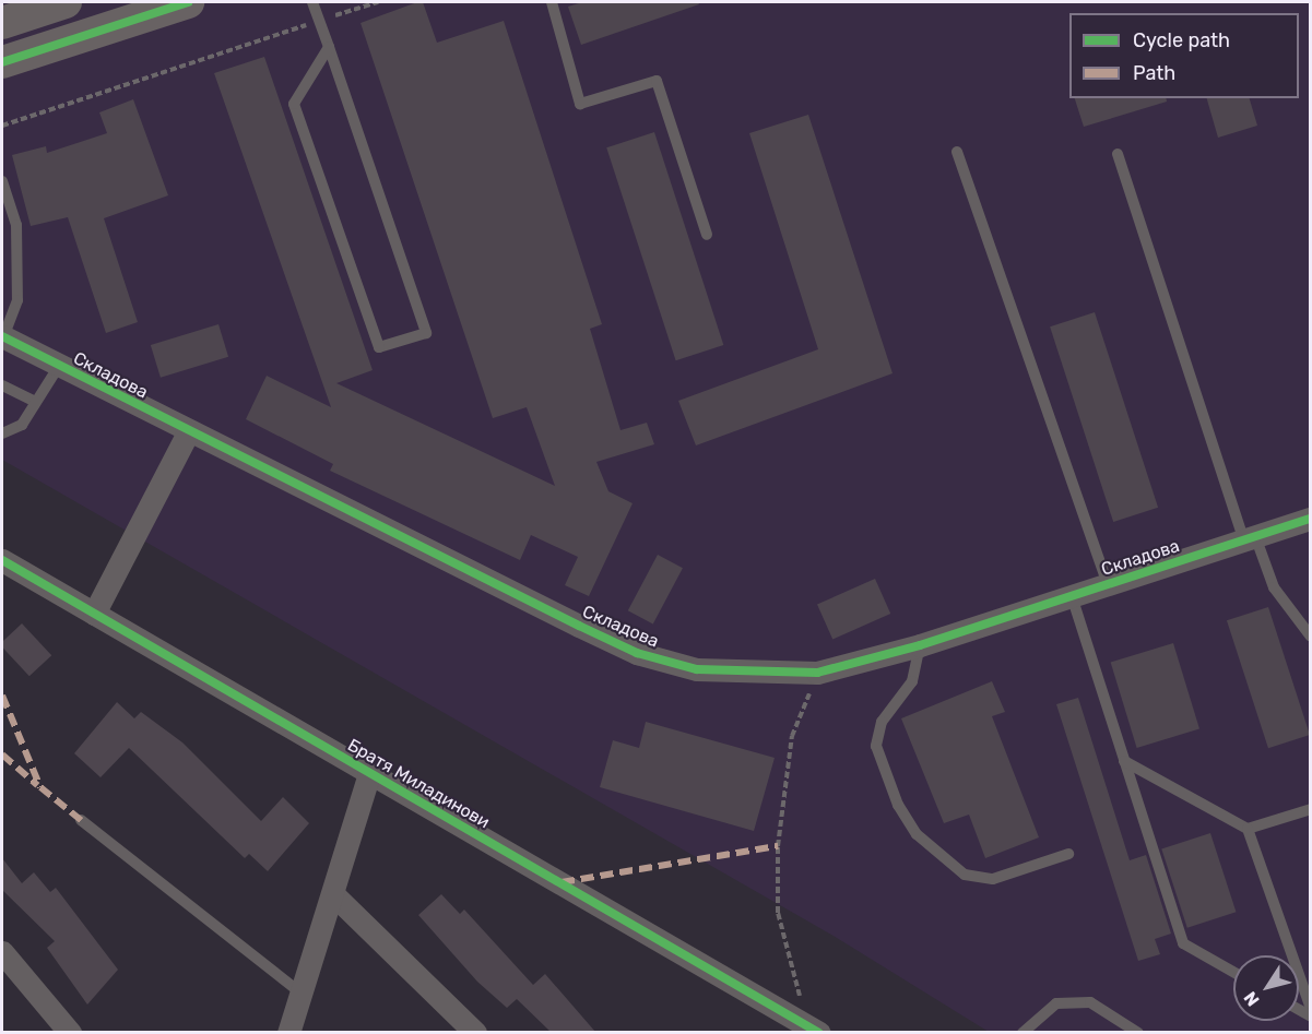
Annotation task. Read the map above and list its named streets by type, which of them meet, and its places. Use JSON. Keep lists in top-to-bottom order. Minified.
{"streets":{"street":["Складова","Братя Миладинови"]},"legend":["Cycle path","Path"],"north":"bottom left"}
